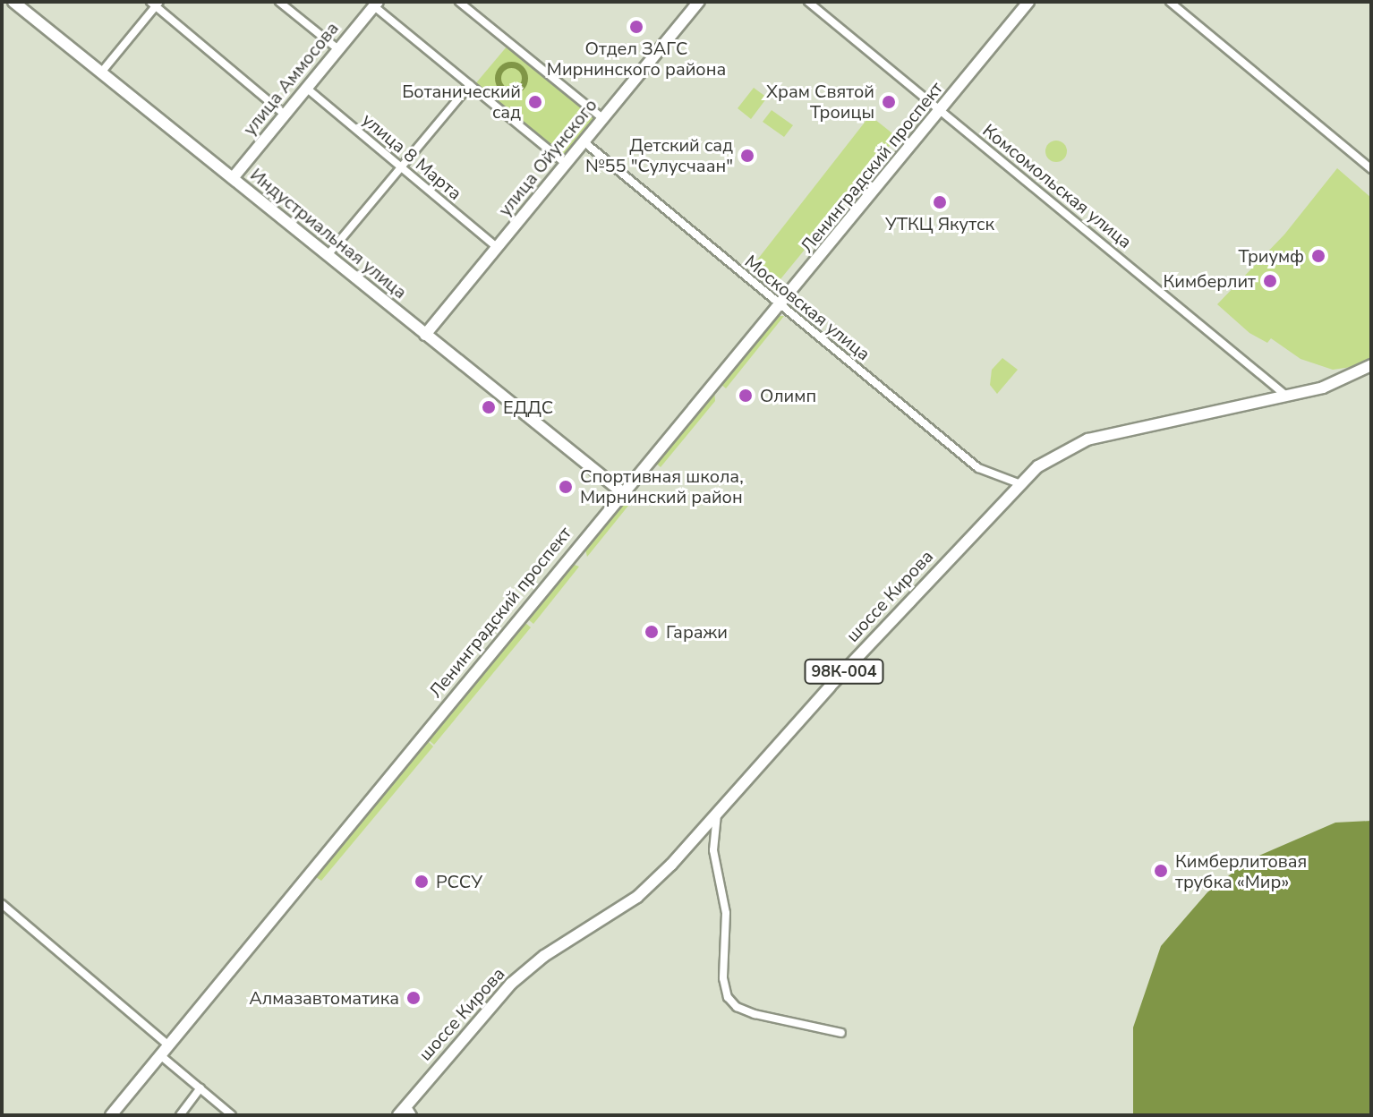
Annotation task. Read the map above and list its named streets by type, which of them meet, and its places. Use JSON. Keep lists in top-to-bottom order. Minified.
{"streets":{"main road":["улица Аммосова","улица Ойунского","Ленинградский проспект","Индустриальная улица","шоссе Кирова","98К-004"],"street":["улица 8 Марта","Комсомольская улица","Московская улица"]},"crossings":[["улица Аммосова","улица 8 Марта"],["улица Аммосова","Индустриальная улица"],["улица 8 Марта","улица Ойунского"],["улица Ойунского","Индустриальная улица"],["улица Ойунского","Московская улица"],["Ленинградский проспект","Комсомольская улица"],["Ленинградский проспект","Индустриальная улица"],["Ленинградский проспект","Московская улица"],["Комсомольская улица","шоссе Кирова"],["Московская улица","шоссе Кирова"]],"places":["Отдел ЗАГС Мирнинского района","Ботанический сад","Храм Святой Троицы","Детский сад №55 \"Сулусчаан\"","УТКЦ Якутск","Триумф","Кимберлит","Олимп","ЕДДС","Спортивная школа, Мирнинский район","Гаражи","Кимберлитовая трубка «Мир»","РССУ","Алмазавтоматика"]}
